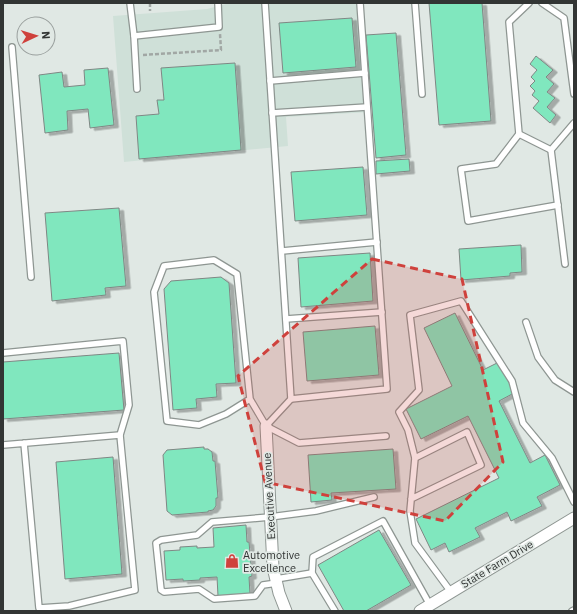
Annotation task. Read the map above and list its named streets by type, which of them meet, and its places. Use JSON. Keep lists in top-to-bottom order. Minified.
{"streets":{"street":["Executive Avenue","State Farm Drive"]},"places":{"shop":["Automotive Excellence"]},"north":"right"}
